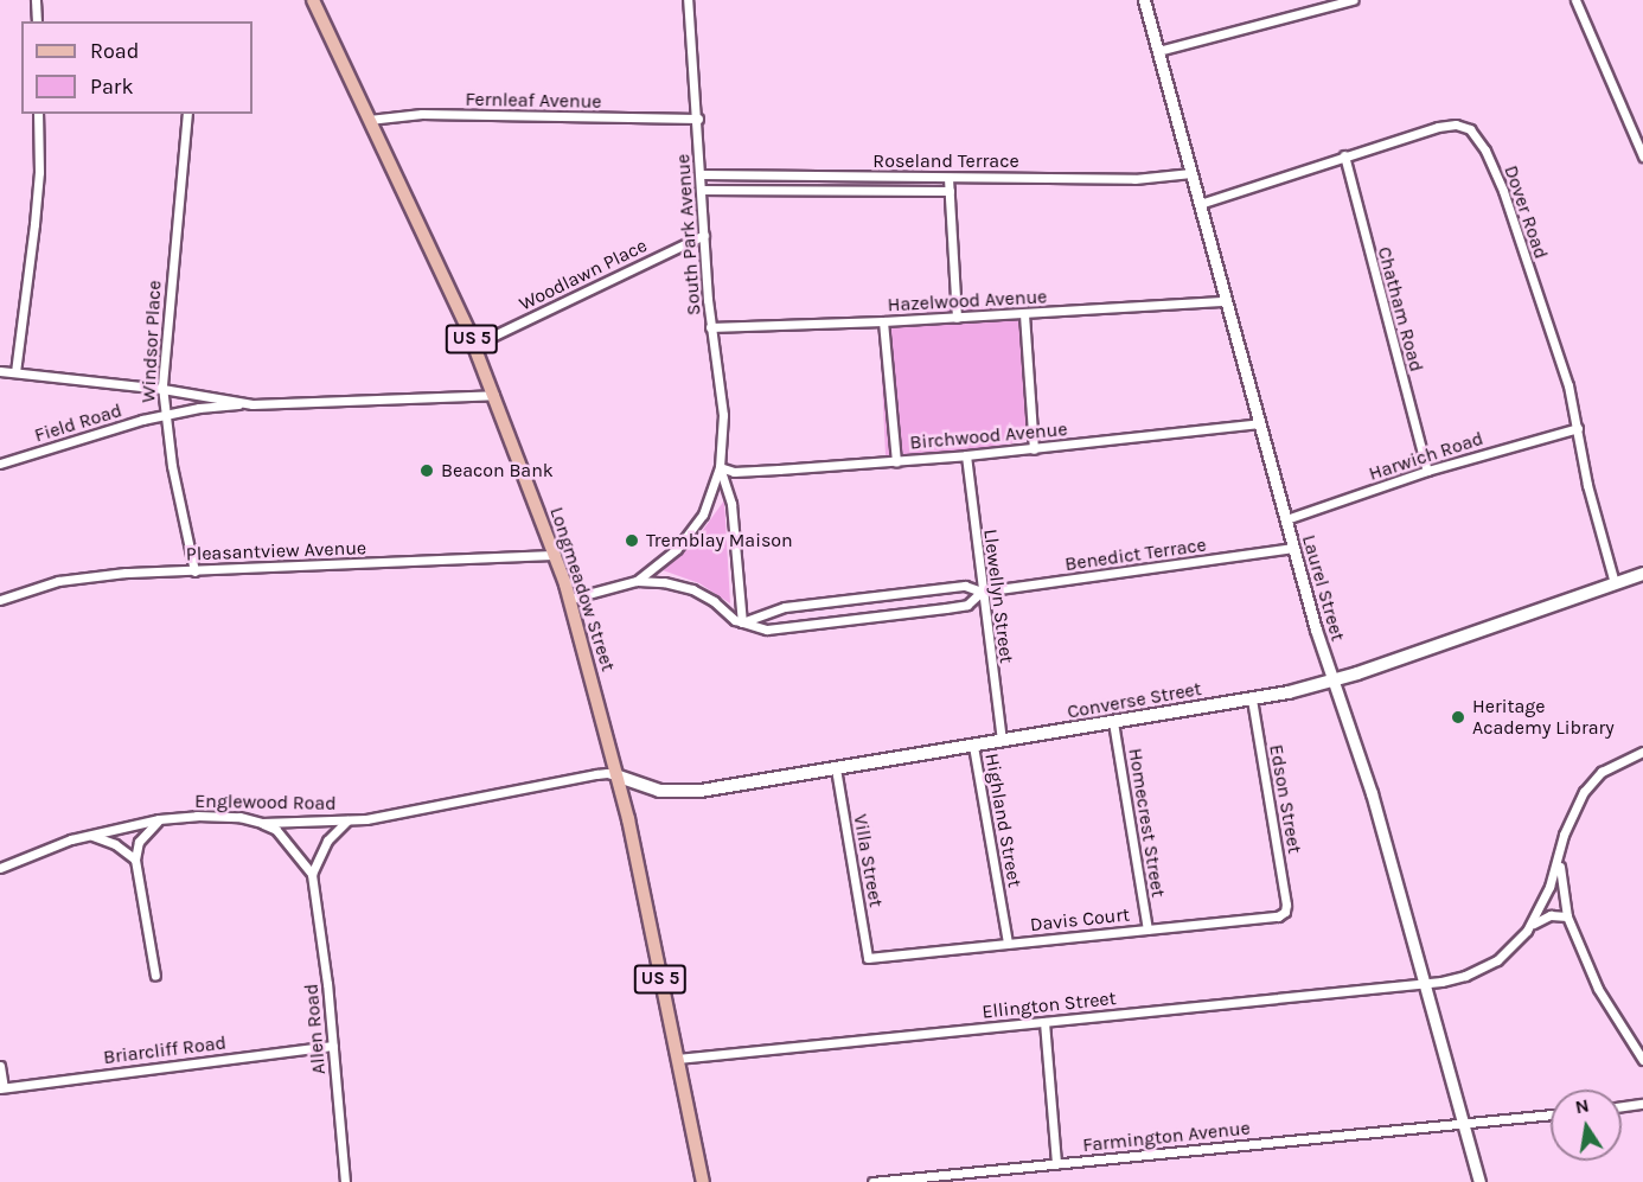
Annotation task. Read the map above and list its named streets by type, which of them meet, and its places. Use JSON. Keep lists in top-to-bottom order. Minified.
{"streets":{"main road":["US 5","Longmeadow Street","Converse Street"],"street":["Fernleaf Avenue","Roseland Terrace","Dover Road","South Park Avenue","Woodlawn Place","Hazelwood Avenue","Chatham Road","Windsor Place","Field Road","Birchwood Avenue","Harwich Road","Pleasantview Avenue","Benedict Terrace","Laurel Street","Llewellyn Street","Edson Street","Englewood Road","Highland Street","Homecrest Street","Villa Street","Davis Court","Ellington Street","Allen Road","Briarcliff Road","Farmington Avenue"]},"crossings":[["Fernleaf Avenue","South Park Avenue"],["Fernleaf Avenue","Longmeadow Street"],["Roseland Terrace","South Park Avenue"],["Roseland Terrace","Laurel Street"],["Dover Road","Chatham Road"],["Dover Road","Harwich Road"],["Dover Road","Laurel Street"],["Dover Road","Converse Street"],["South Park Avenue","Woodlawn Place"],["South Park Avenue","Hazelwood Avenue"],["South Park Avenue","Birchwood Avenue"],["South Park Avenue","Benedict Terrace"],["South Park Avenue","Longmeadow Street"],["Woodlawn Place","Longmeadow Street"],["Hazelwood Avenue","Laurel Street"],["Chatham Road","Harwich Road"],["Windsor Place","Field Road"],["Windsor Place","Pleasantview Avenue"],["Field Road","Longmeadow Street"],["Birchwood Avenue","Laurel Street"],["Birchwood Avenue","Llewellyn Street"],["Harwich Road","Laurel Street"],["Pleasantview Avenue","Longmeadow Street"],["Benedict Terrace","Laurel Street"],["Benedict Terrace","Llewellyn Street"],["Laurel Street","Converse Street"],["Laurel Street","Ellington Street"],["Laurel Street","Farmington Avenue"],["Longmeadow Street","Converse Street"],["Longmeadow Street","Englewood Road"],["Longmeadow Street","Ellington Street"],["Llewellyn Street","Converse Street"],["Converse Street","Edson Street"],["Converse Street","Englewood Road"],["Converse Street","Highland Street"],["Converse Street","Homecrest Street"],["Converse Street","Villa Street"],["Edson Street","Davis Court"],["Highland Street","Davis Court"],["Homecrest Street","Davis Court"],["Villa Street","Davis Court"],["Allen Road","Briarcliff Road"]],"places":["Beacon Bank","Tremblay Maison","Heritage Academy Library"],"legend":["Road","Park"],"north":"top"}
